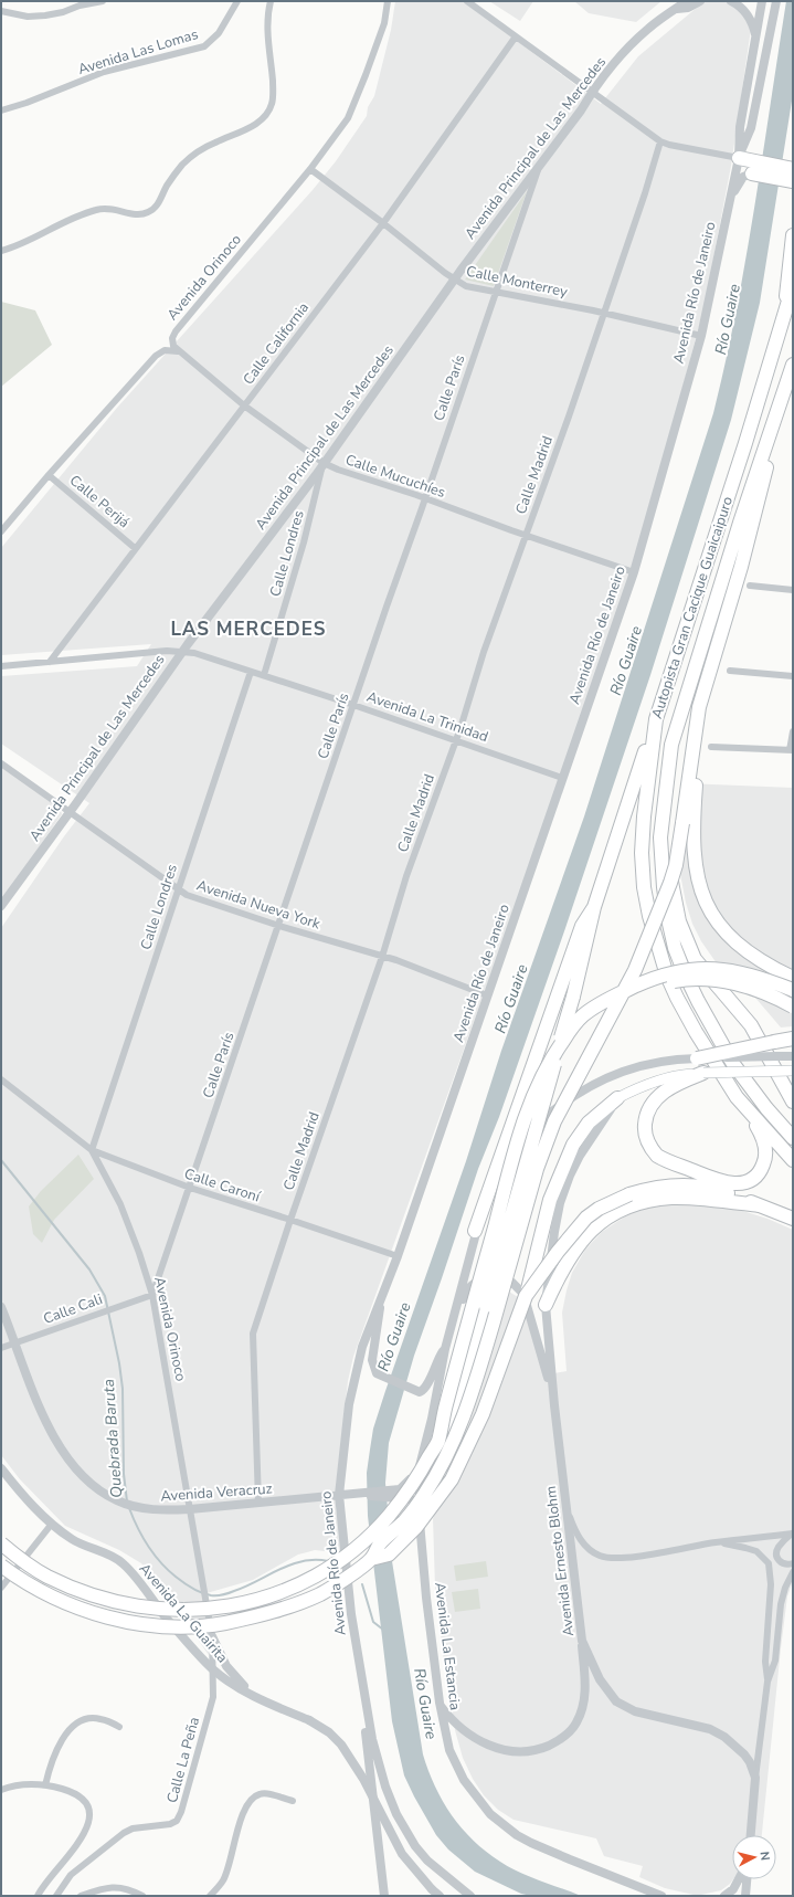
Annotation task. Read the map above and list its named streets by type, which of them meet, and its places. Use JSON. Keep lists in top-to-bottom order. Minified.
{"streets":{"highway":["Autopista Gran Cacique Guaicaipuro"],"street":["Avenida Las Lomas","Avenida Principal de Las Mercedes","Avenida Orinoco","Calle Monterrey","Avenida Río de Janeiro","Calle California","Calle París","Calle Madrid","Calle Mucuchíes","Calle Perijá","Calle Londres","Avenida La Trinidad","Avenida Nueva York","Calle Caroní","Calle Cali","Avenida Veracruz","Avenida Ernesto Blohm","Avenida La Guairita","Avenida La Estancia","Calle La Peña"]},"crossings":[["Avenida Principal de Las Mercedes","Calle Monterrey"],["Avenida Principal de Las Mercedes","Calle París"],["Avenida Principal de Las Mercedes","Calle Mucuchíes"],["Avenida Principal de Las Mercedes","Calle Londres"],["Avenida Principal de Las Mercedes","Avenida La Trinidad"],["Avenida Principal de Las Mercedes","Avenida Nueva York"],["Avenida Orinoco","Calle Monterrey"],["Avenida Orinoco","Calle París"],["Avenida Orinoco","Calle Mucuchíes"],["Avenida Orinoco","Calle Londres"],["Avenida Orinoco","Calle Caroní"],["Avenida Orinoco","Calle Cali"],["Avenida Orinoco","Avenida Veracruz"],["Avenida Orinoco","Calle La Peña"],["Calle Monterrey","Avenida Río de Janeiro"],["Calle Monterrey","Calle California"],["Calle Monterrey","Calle París"],["Calle Monterrey","Calle Madrid"],["Avenida Río de Janeiro","Calle Mucuchíes"],["Avenida Río de Janeiro","Avenida La Trinidad"],["Avenida Río de Janeiro","Avenida Nueva York"],["Avenida Río de Janeiro","Calle Caroní"],["Avenida Río de Janeiro","Avenida Veracruz"],["Calle California","Calle Mucuchíes"],["Calle California","Calle Perijá"],["Calle California","Avenida La Trinidad"],["Calle París","Calle Mucuchíes"],["Calle París","Avenida La Trinidad"],["Calle París","Avenida Nueva York"],["Calle París","Calle Caroní"],["Calle París","Calle Cali"],["Calle Madrid","Calle Mucuchíes"],["Calle Madrid","Avenida La Trinidad"],["Calle Madrid","Avenida Nueva York"],["Calle Madrid","Calle Caroní"],["Calle Madrid","Avenida Veracruz"],["Calle Mucuchíes","Calle Londres"],["Calle Londres","Avenida La Trinidad"],["Calle Londres","Avenida Nueva York"],["Calle Londres","Calle Caroní"],["Calle Cali","Avenida Veracruz"],["Avenida La Guairita","Calle La Peña"]],"districts":["LAS MERCEDES"],"water":["Río Guaire","Quebrada Baruta"],"north":"right"}
